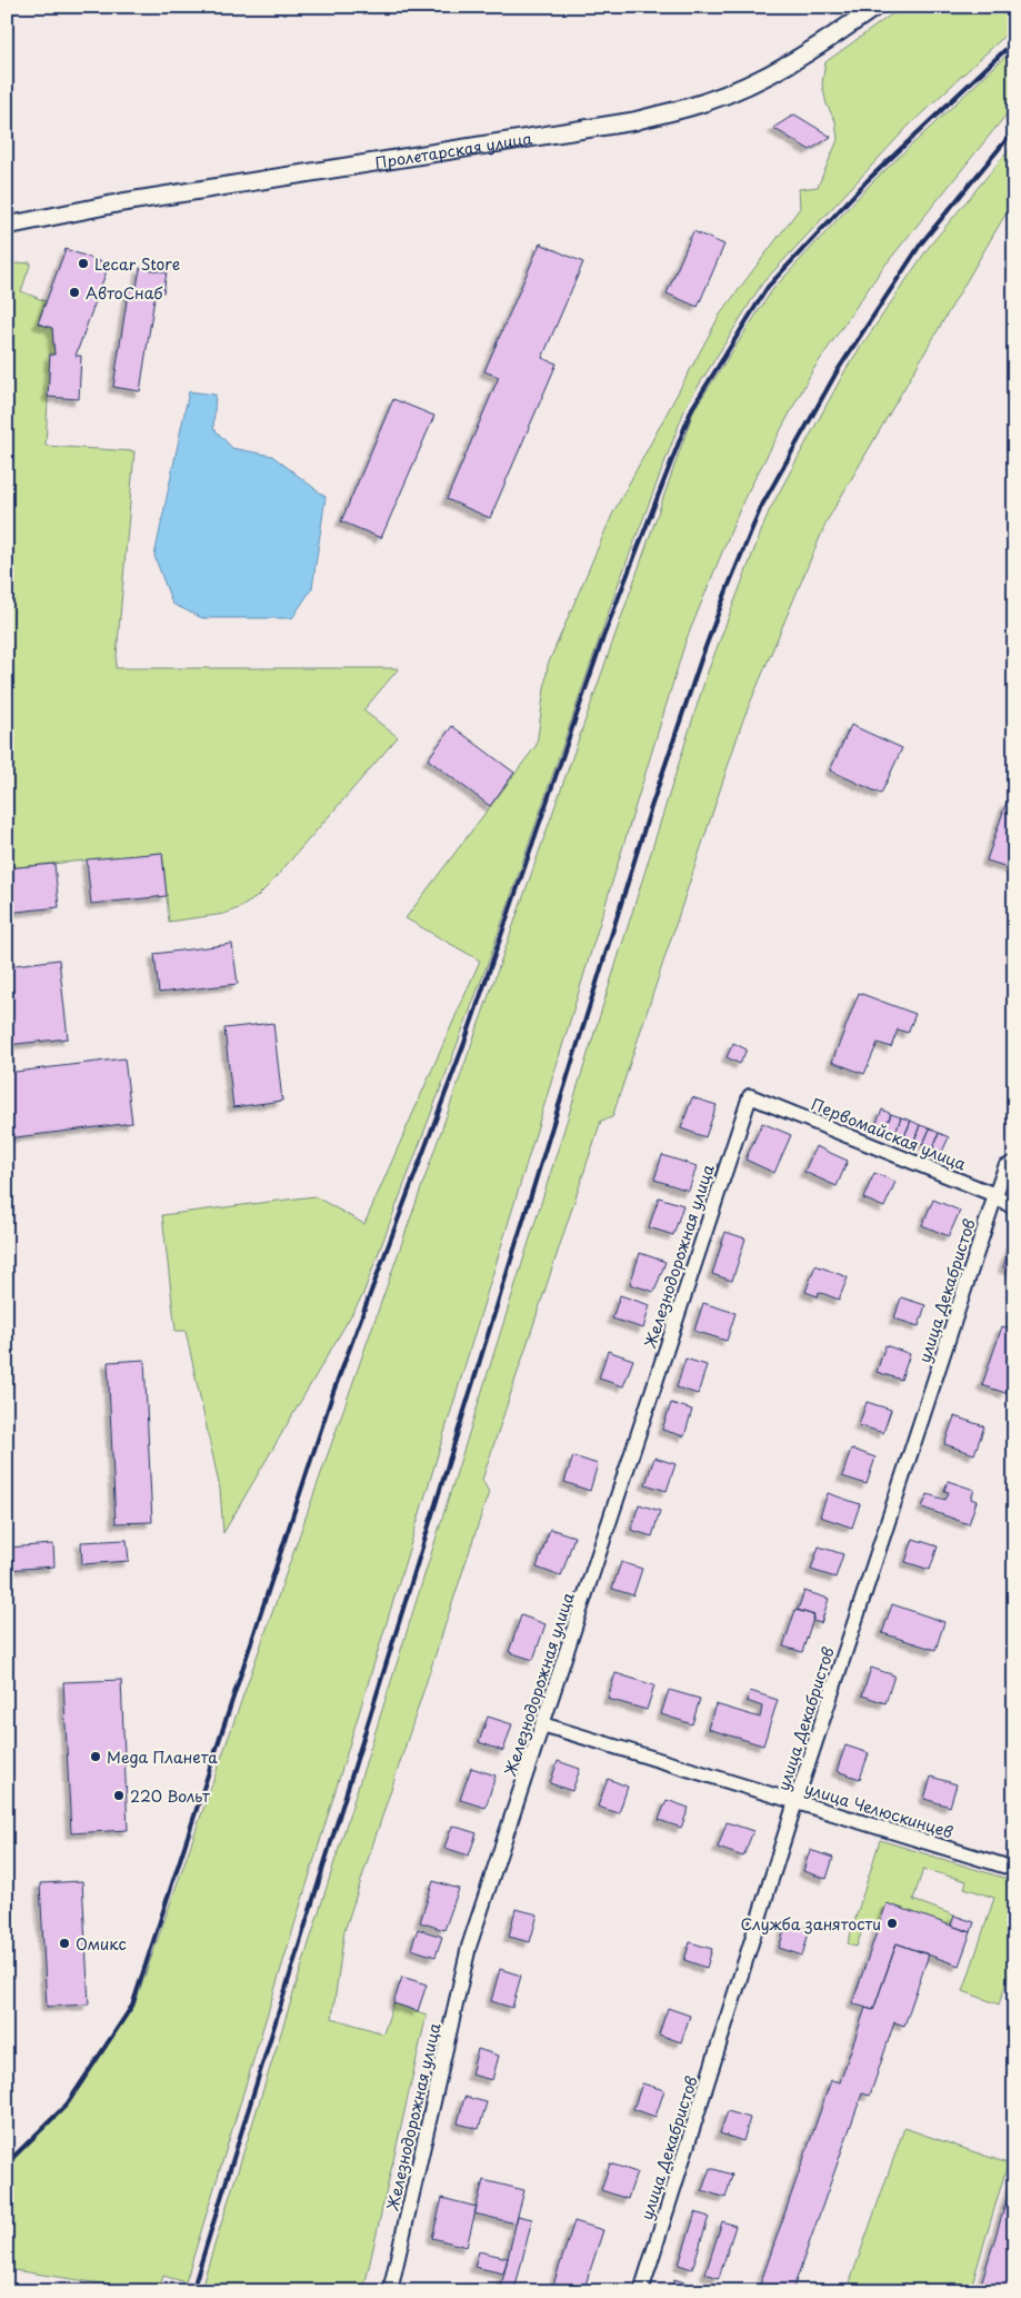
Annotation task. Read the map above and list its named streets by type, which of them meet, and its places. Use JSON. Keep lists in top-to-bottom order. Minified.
{"streets":{"street":["Пролетарская улица","Первомайская улица","Железнодорожная улица","улица Декабристов","улица Челюскинцев"]},"crossings":[["Первомайская улица","Железнодорожная улица"],["Первомайская улица","улица Декабристов"],["Железнодорожная улица","улица Челюскинцев"],["улица Декабристов","улица Челюскинцев"]],"places":["Lecar Store","АвтоСнаб","Mega Планета","220 Вольт","Служба занятости","Омикс"]}
